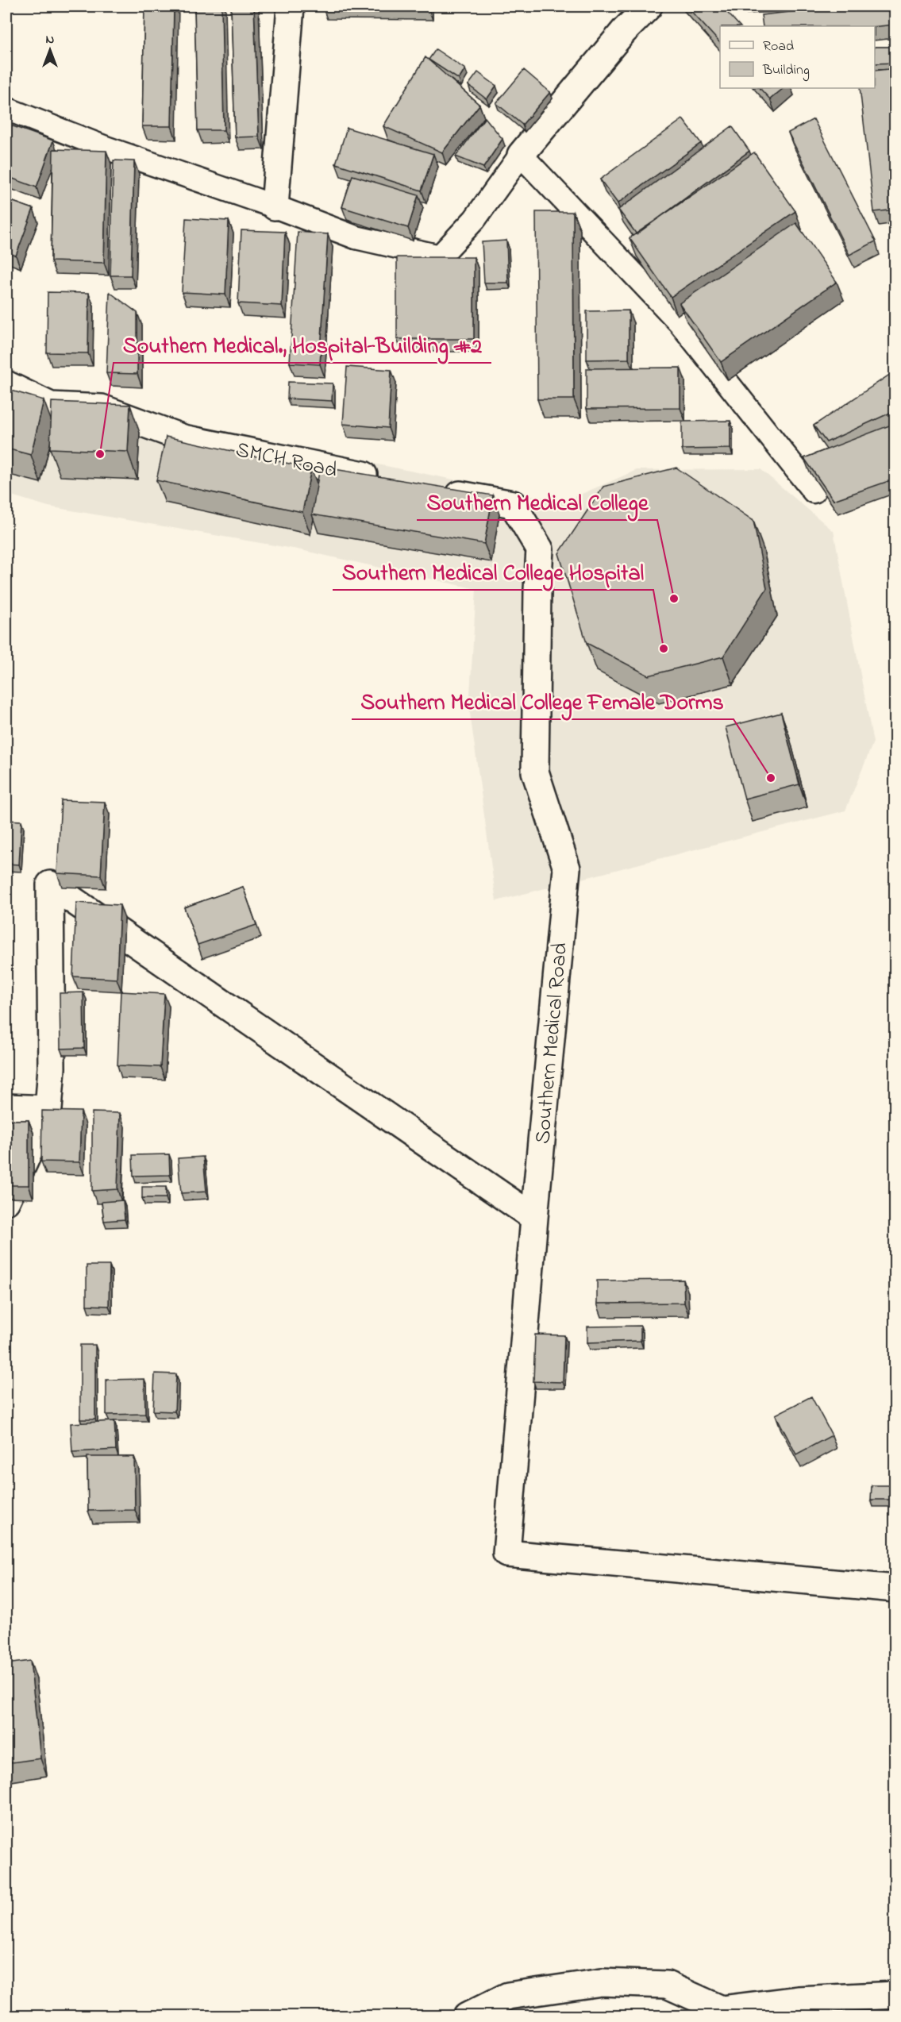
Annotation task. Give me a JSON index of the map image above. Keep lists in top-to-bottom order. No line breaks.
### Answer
{"streets":{"street":["SMCH Road","Southern Medical Road"]},"places":["Southern Medical., Hospital-Building #2","Southern Medical College","Southern Medical College Hospital","Southern Medical College Female Dorms"],"legend":["Road","Building"],"north":"top"}
